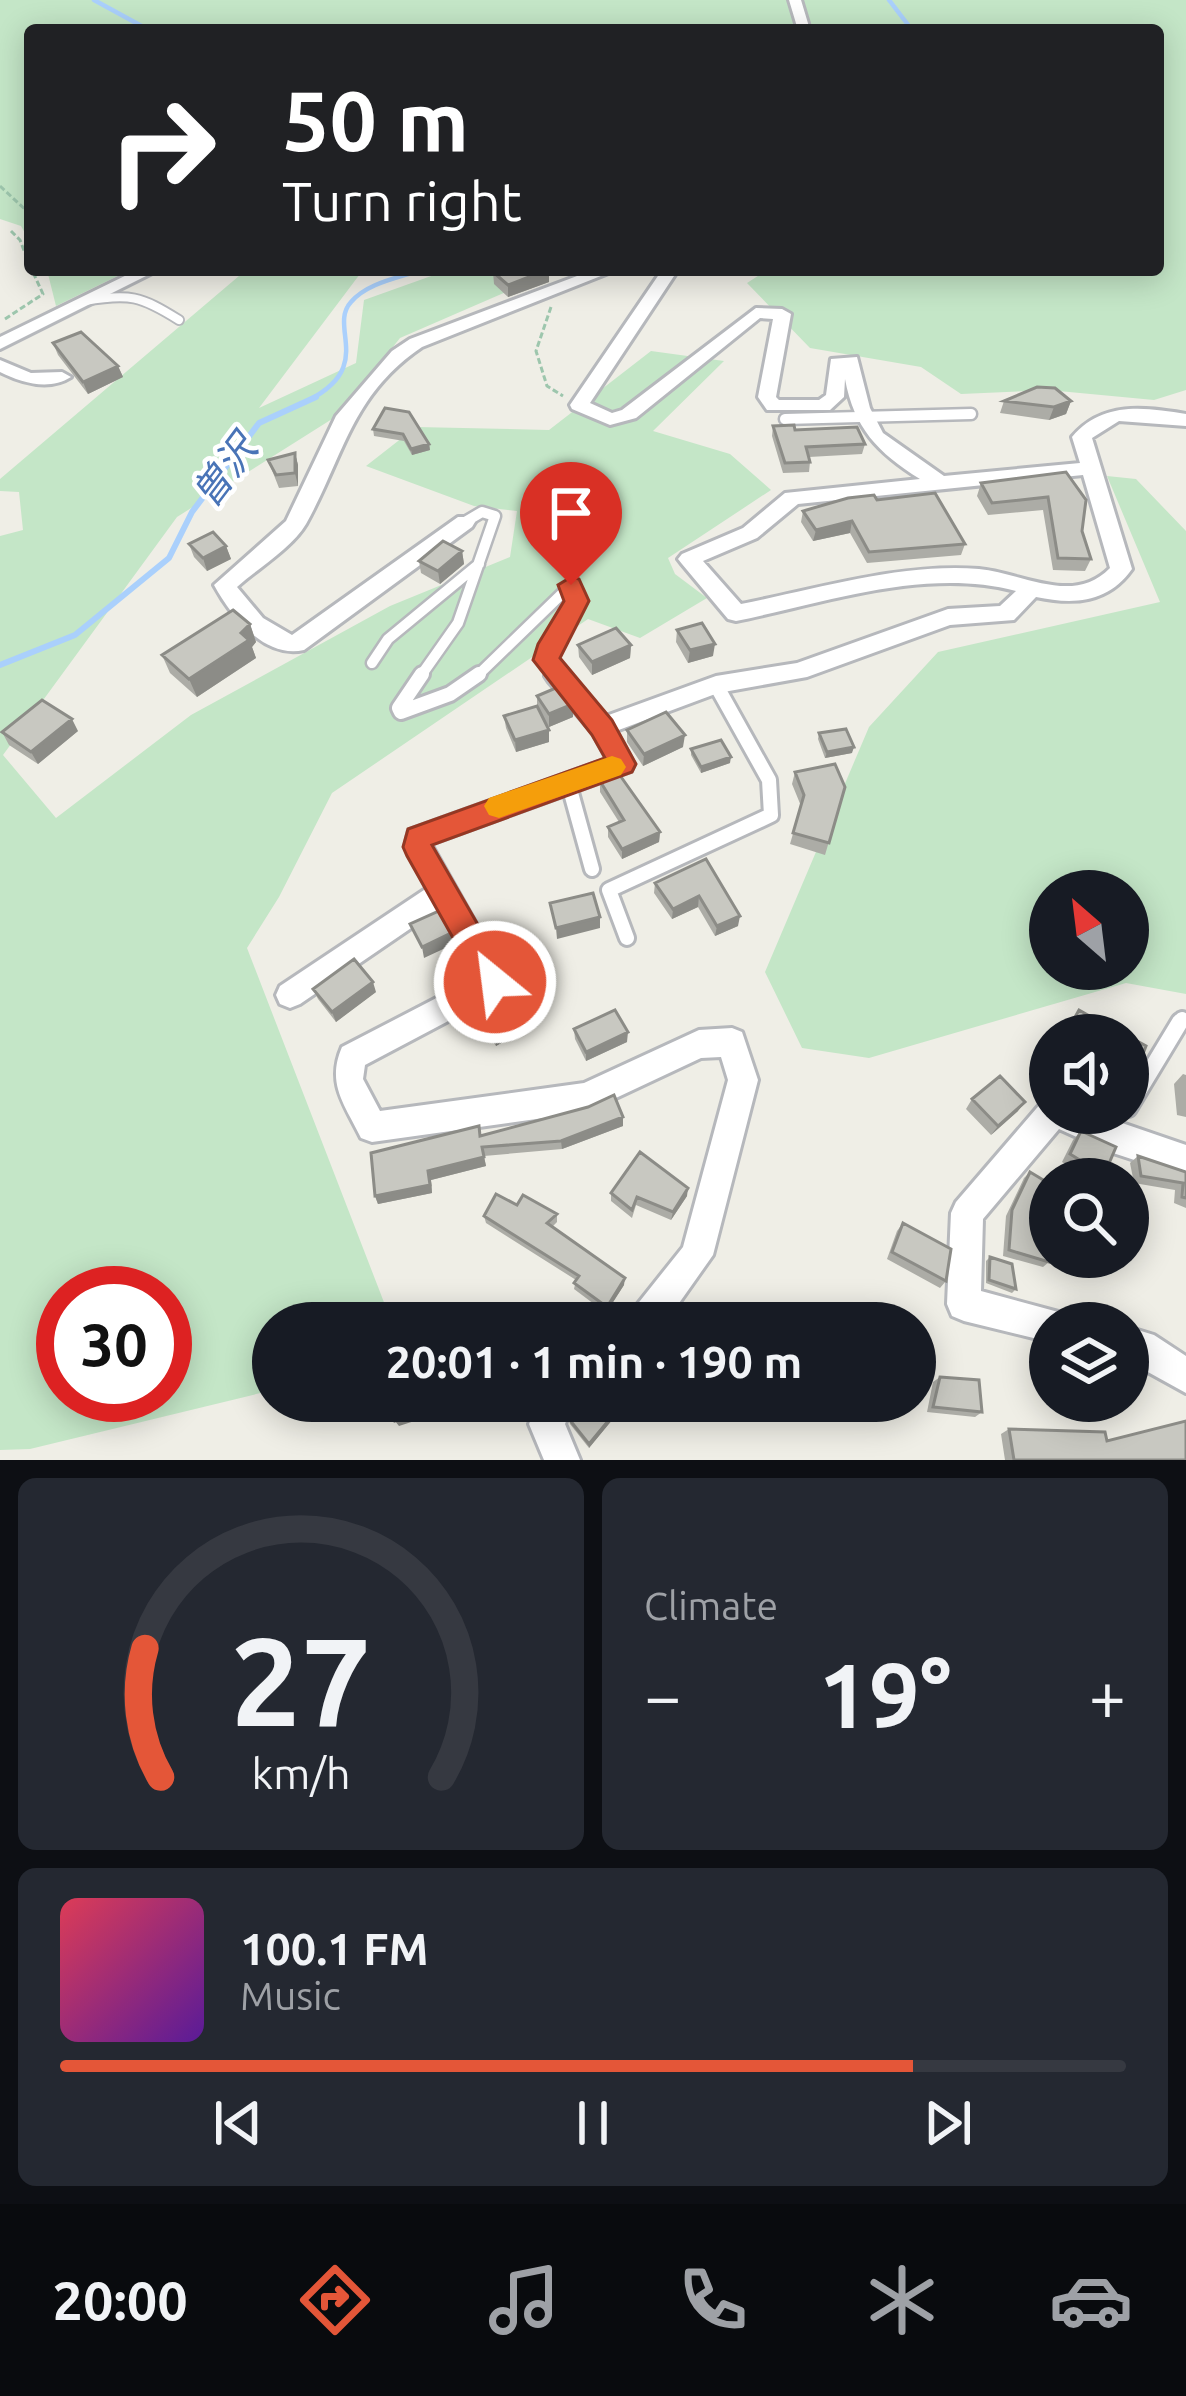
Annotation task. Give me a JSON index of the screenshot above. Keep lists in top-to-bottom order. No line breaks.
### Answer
{"water":["曽沢"],"north":"top left","page":{"turn":["50 m","Turn right"],"limit":"30","trip":"20:01 · 1 min · 190 m","tile":"Climate","heat":["−","19°","+"],"song":["100.1 FM","Music"],"tabs":"20:00","gauge":["27","km/h"]}}
